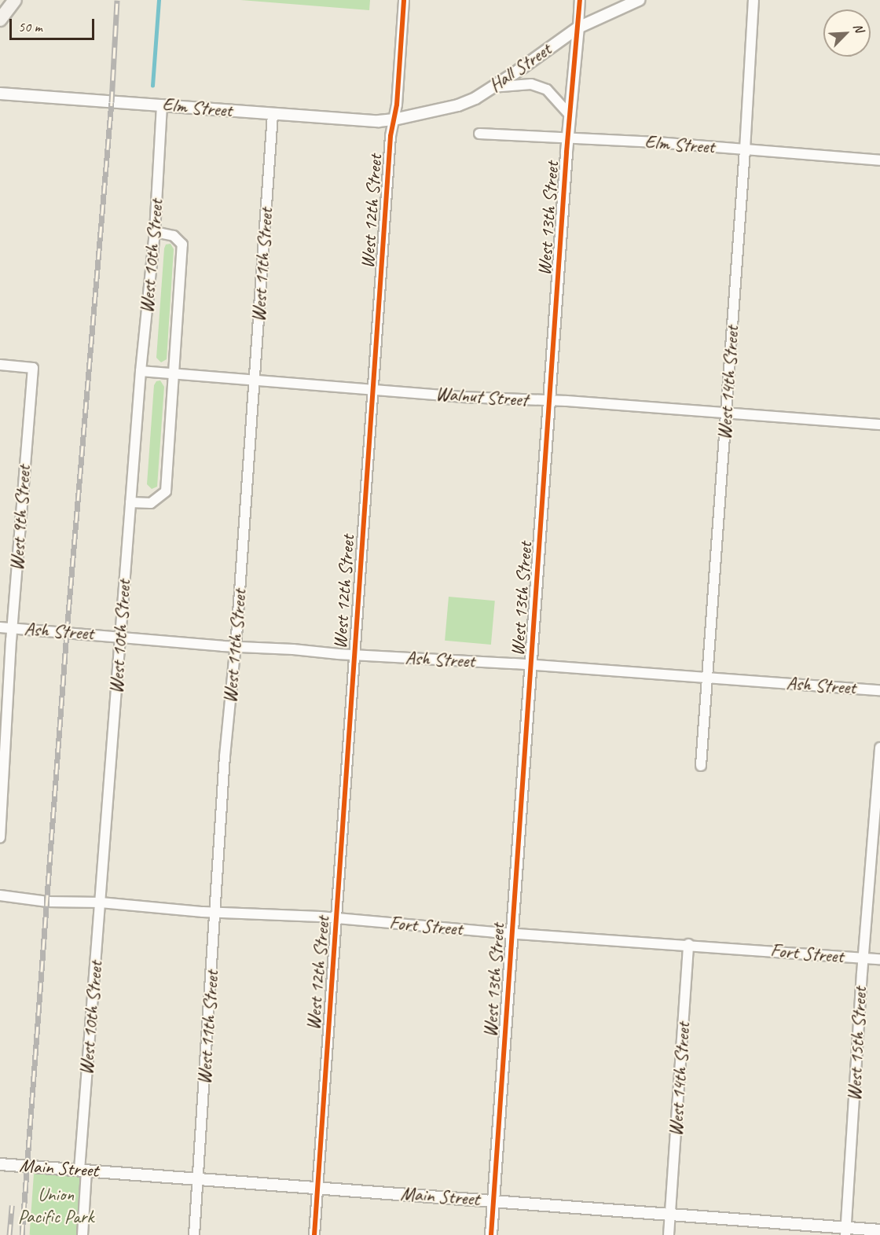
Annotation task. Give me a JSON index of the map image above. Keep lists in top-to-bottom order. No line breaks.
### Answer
{"streets":{"street":["Hall Street","Elm Street","West 12th Street","West 13th Street","West 10th Street","West 11th Street","West 14th Street","Walnut Street","West 9th Street","Ash Street","Fort Street","West 15th Street","Main Street"]},"crossings":[["Hall Street","Elm Street"],["Hall Street","West 12th Street"],["Hall Street","West 13th Street"],["Elm Street","West 12th Street"],["Elm Street","West 13th Street"],["Elm Street","West 10th Street"],["Elm Street","West 11th Street"],["Elm Street","West 14th Street"],["West 12th Street","Walnut Street"],["West 12th Street","Ash Street"],["West 12th Street","Fort Street"],["West 12th Street","Main Street"],["West 13th Street","Walnut Street"],["West 13th Street","Ash Street"],["West 13th Street","Fort Street"],["West 13th Street","Main Street"],["West 10th Street","Walnut Street"],["West 10th Street","Ash Street"],["West 10th Street","Fort Street"],["West 10th Street","Main Street"],["West 11th Street","Walnut Street"],["West 11th Street","Ash Street"],["West 11th Street","Fort Street"],["West 11th Street","Main Street"],["West 14th Street","Walnut Street"],["West 14th Street","Ash Street"],["West 14th Street","Fort Street"],["West 14th Street","Main Street"],["West 9th Street","Ash Street"],["Fort Street","West 15th Street"],["West 15th Street","Main Street"]],"parks":["Union Pacific Park"],"scale_bar":"50 m","north":"top right"}
